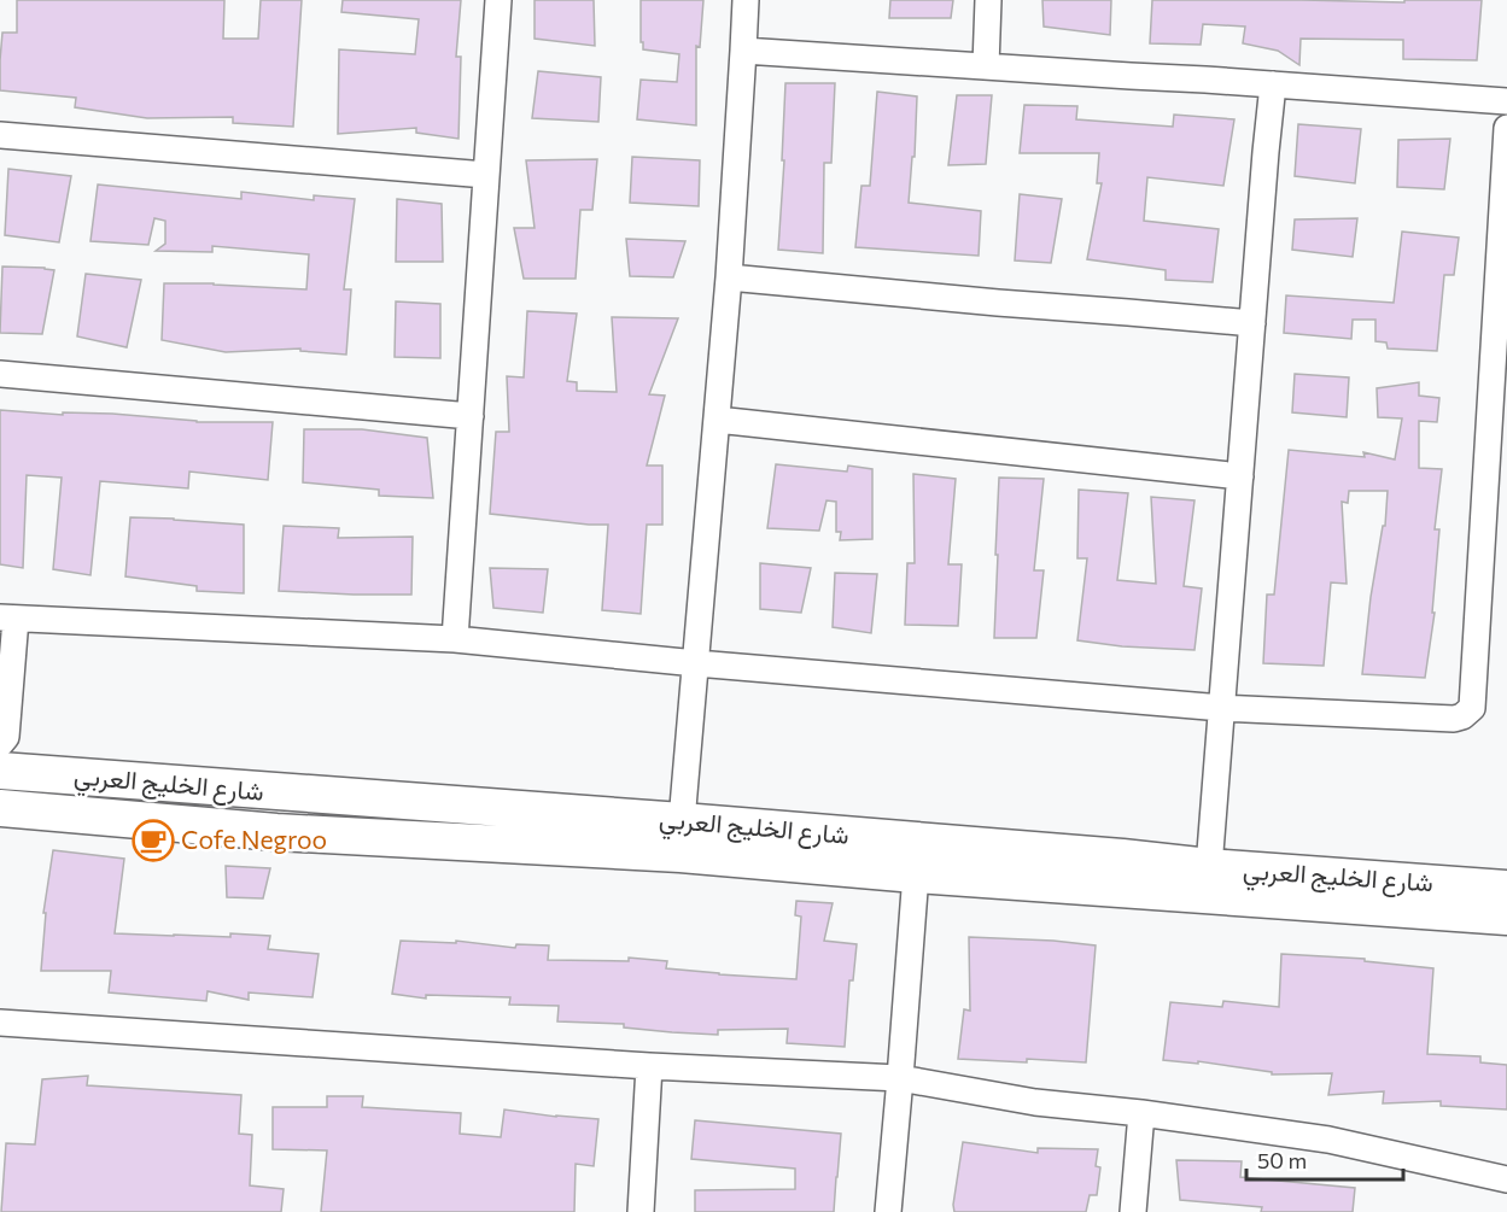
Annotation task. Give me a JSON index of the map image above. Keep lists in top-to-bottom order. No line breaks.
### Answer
{"streets":{"main road":["شارع الخليج العربي"]},"places":{"cafe":["Cofe Negroo"]},"scale_bar":"50 m"}
